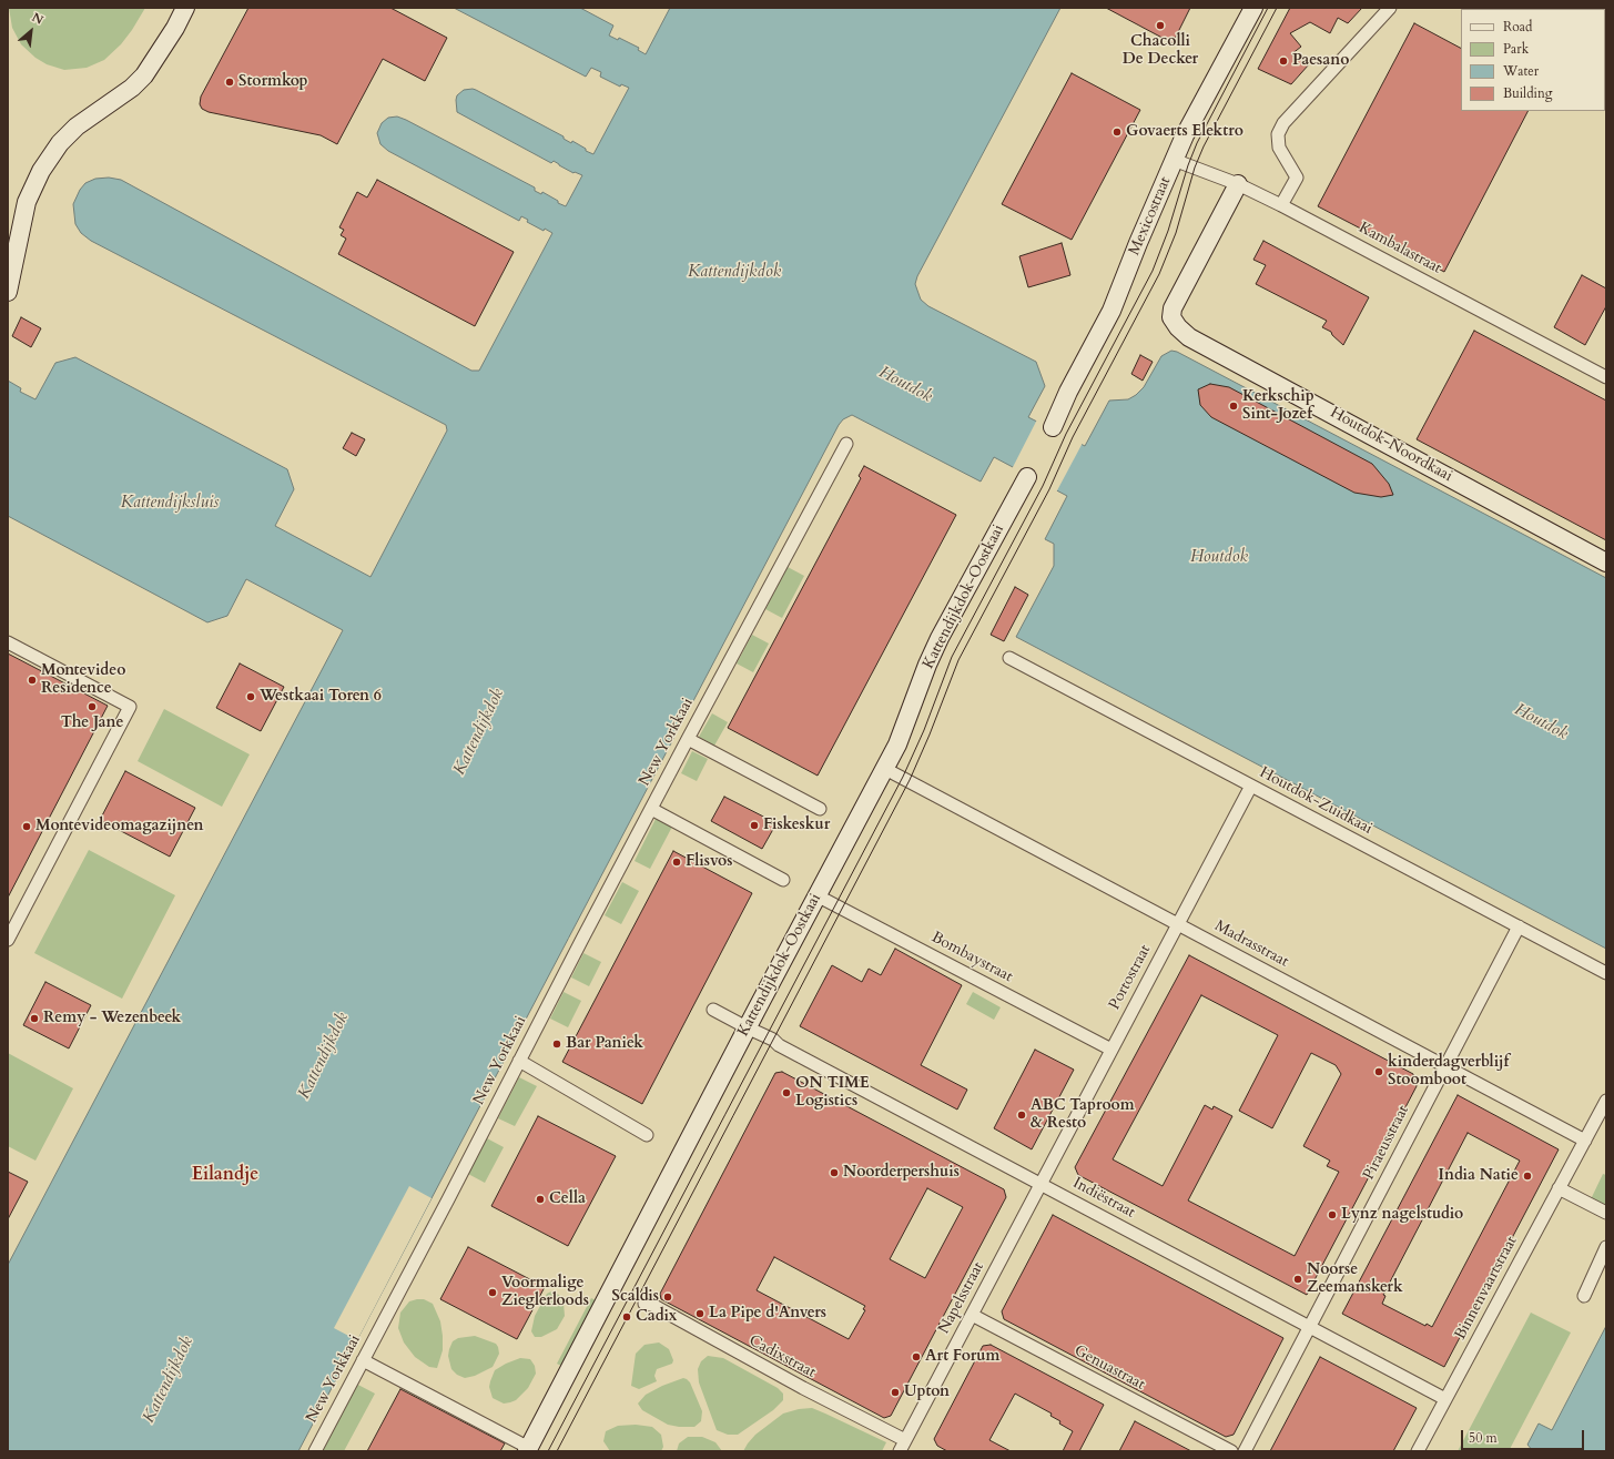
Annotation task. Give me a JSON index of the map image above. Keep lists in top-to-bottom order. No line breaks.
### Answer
{"streets":{"street":["Mexicostraat","Kambalastraat","Houtdok-Noordkaai","Kattendijkdok-Oostkaai","New Yorkkaai","Houtdok-Zuidkaai","Madrasstraat","Bombaystraat","Portostraat","Piraeusstraat","Indiëstraat","Binnenvaartstraat","Napelsstraat","Cadixstraat","Genuastraat"]},"crossings":[["Mexicostraat","Kambalastraat"],["Kambalastraat","Houtdok-Noordkaai"],["Kattendijkdok-Oostkaai","Madrasstraat"],["Kattendijkdok-Oostkaai","Bombaystraat"],["Kattendijkdok-Oostkaai","Indiëstraat"],["Houtdok-Zuidkaai","Portostraat"],["Houtdok-Zuidkaai","Piraeusstraat"],["Madrasstraat","Portostraat"],["Madrasstraat","Piraeusstraat"],["Madrasstraat","Binnenvaartstraat"],["Bombaystraat","Portostraat"],["Portostraat","Indiëstraat"],["Portostraat","Napelsstraat"],["Piraeusstraat","Indiëstraat"],["Indiëstraat","Binnenvaartstraat"],["Indiëstraat","Napelsstraat"],["Napelsstraat","Cadixstraat"],["Napelsstraat","Genuastraat"]],"districts":["Eilandje"],"water":["Kattendijkdok","Houtdok","Kattendijksluis"],"places":["Chacolli De Decker","Paesano","Stormkop","Govaerts Elektro","Kerkschip Sint-Jozef","Montevideo Residence","Westkaai Toren 6","The Jane","Fiskeskur","Montevideomagazijnen","Flisvos","Remy - Wezenbeek","Bar Paniek","kinderdagverblijf Stoomboot","ON TIME Logistics","ABC Taproom & Resto","Noorderpershuis","India Natie","Cella","Lynz nagelstudio","Noorse Zeemanskerk","Voormalige Zieglerloods","Scaldis","La Pipe d'Anvers","Cadix","Art Forum","Upton"],"legend":["Road","Park","Water","Building"],"scale_bar":"50 m","north":"top right"}
